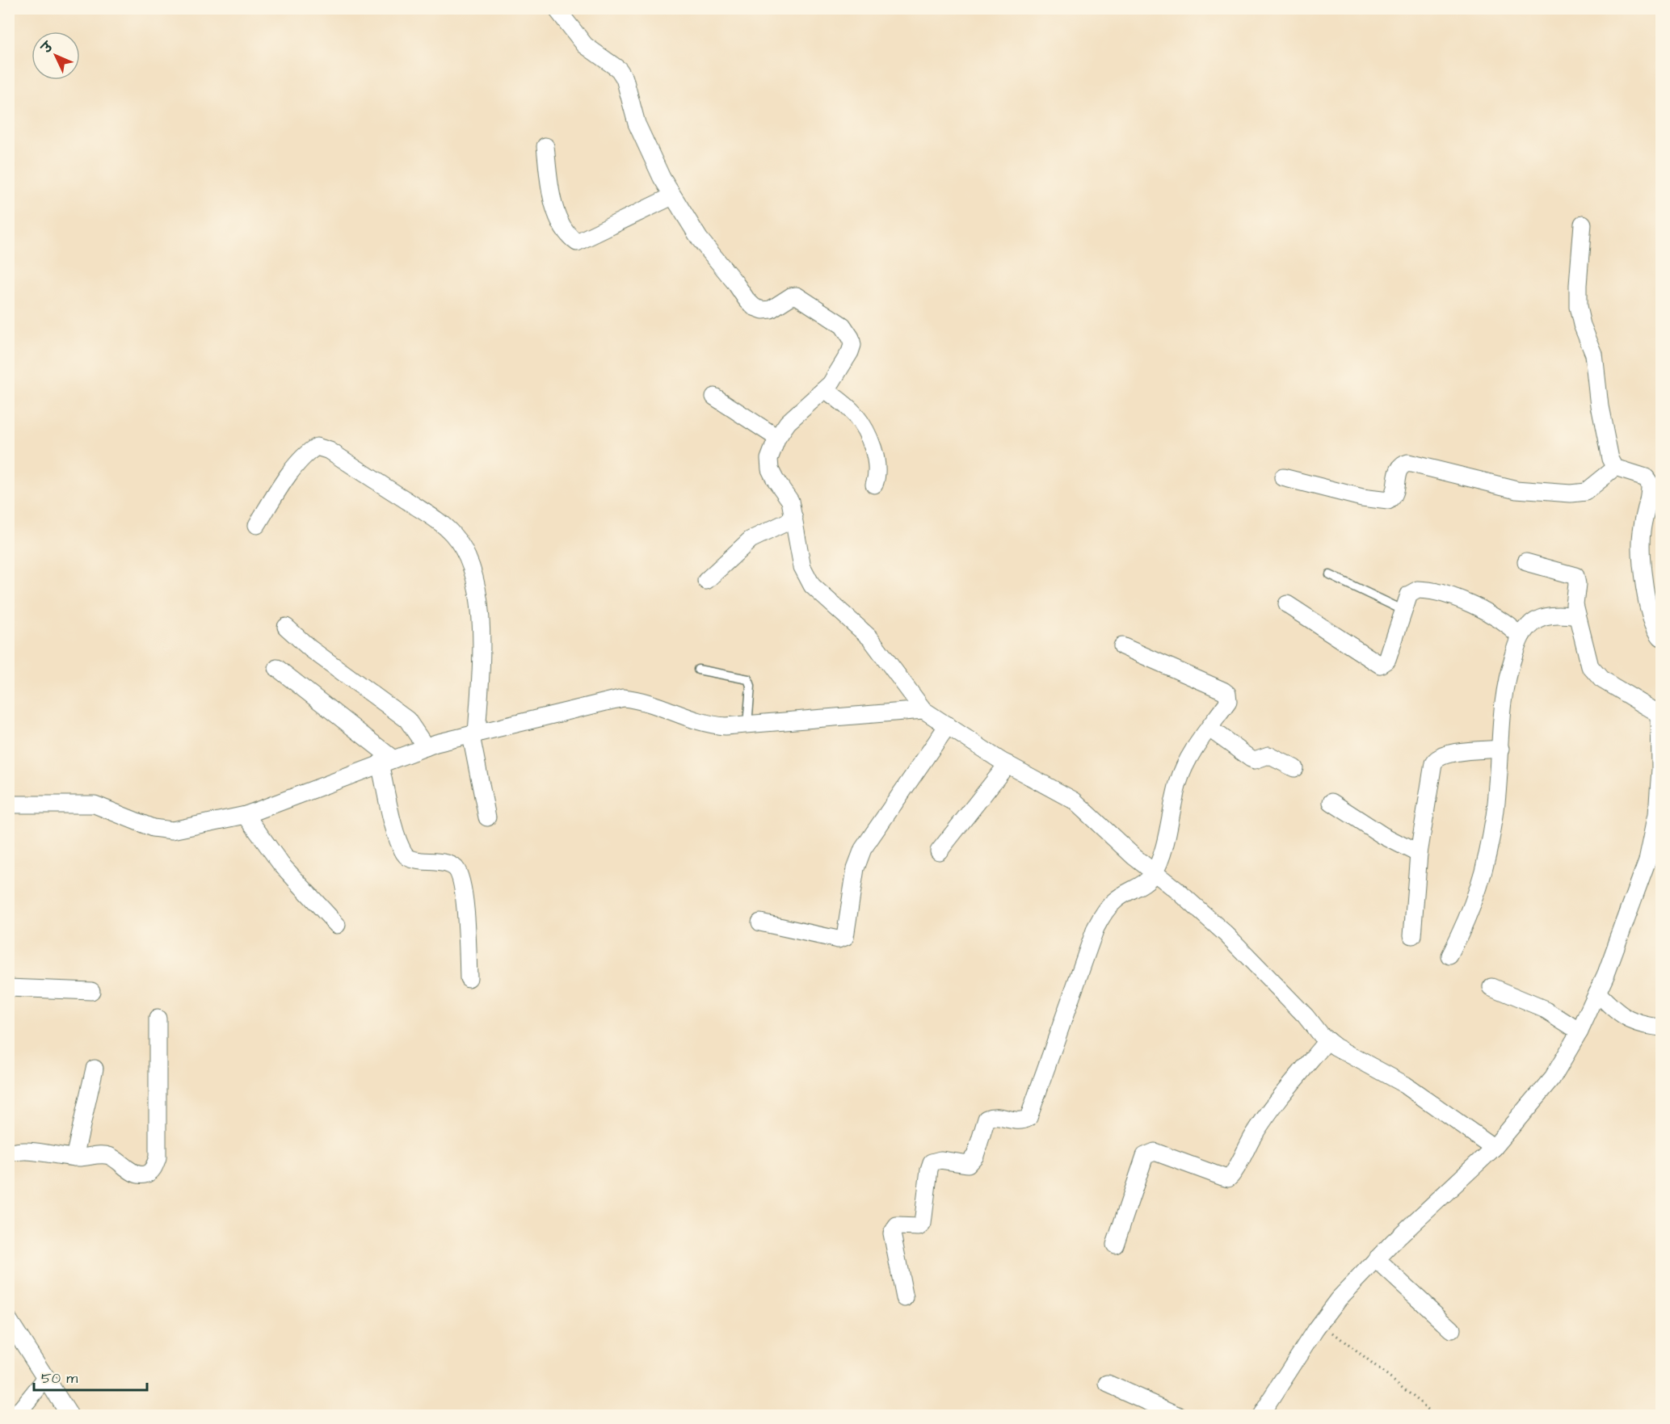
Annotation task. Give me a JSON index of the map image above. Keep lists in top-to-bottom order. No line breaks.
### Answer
{"scale_bar":"50 m","north":"top left"}
